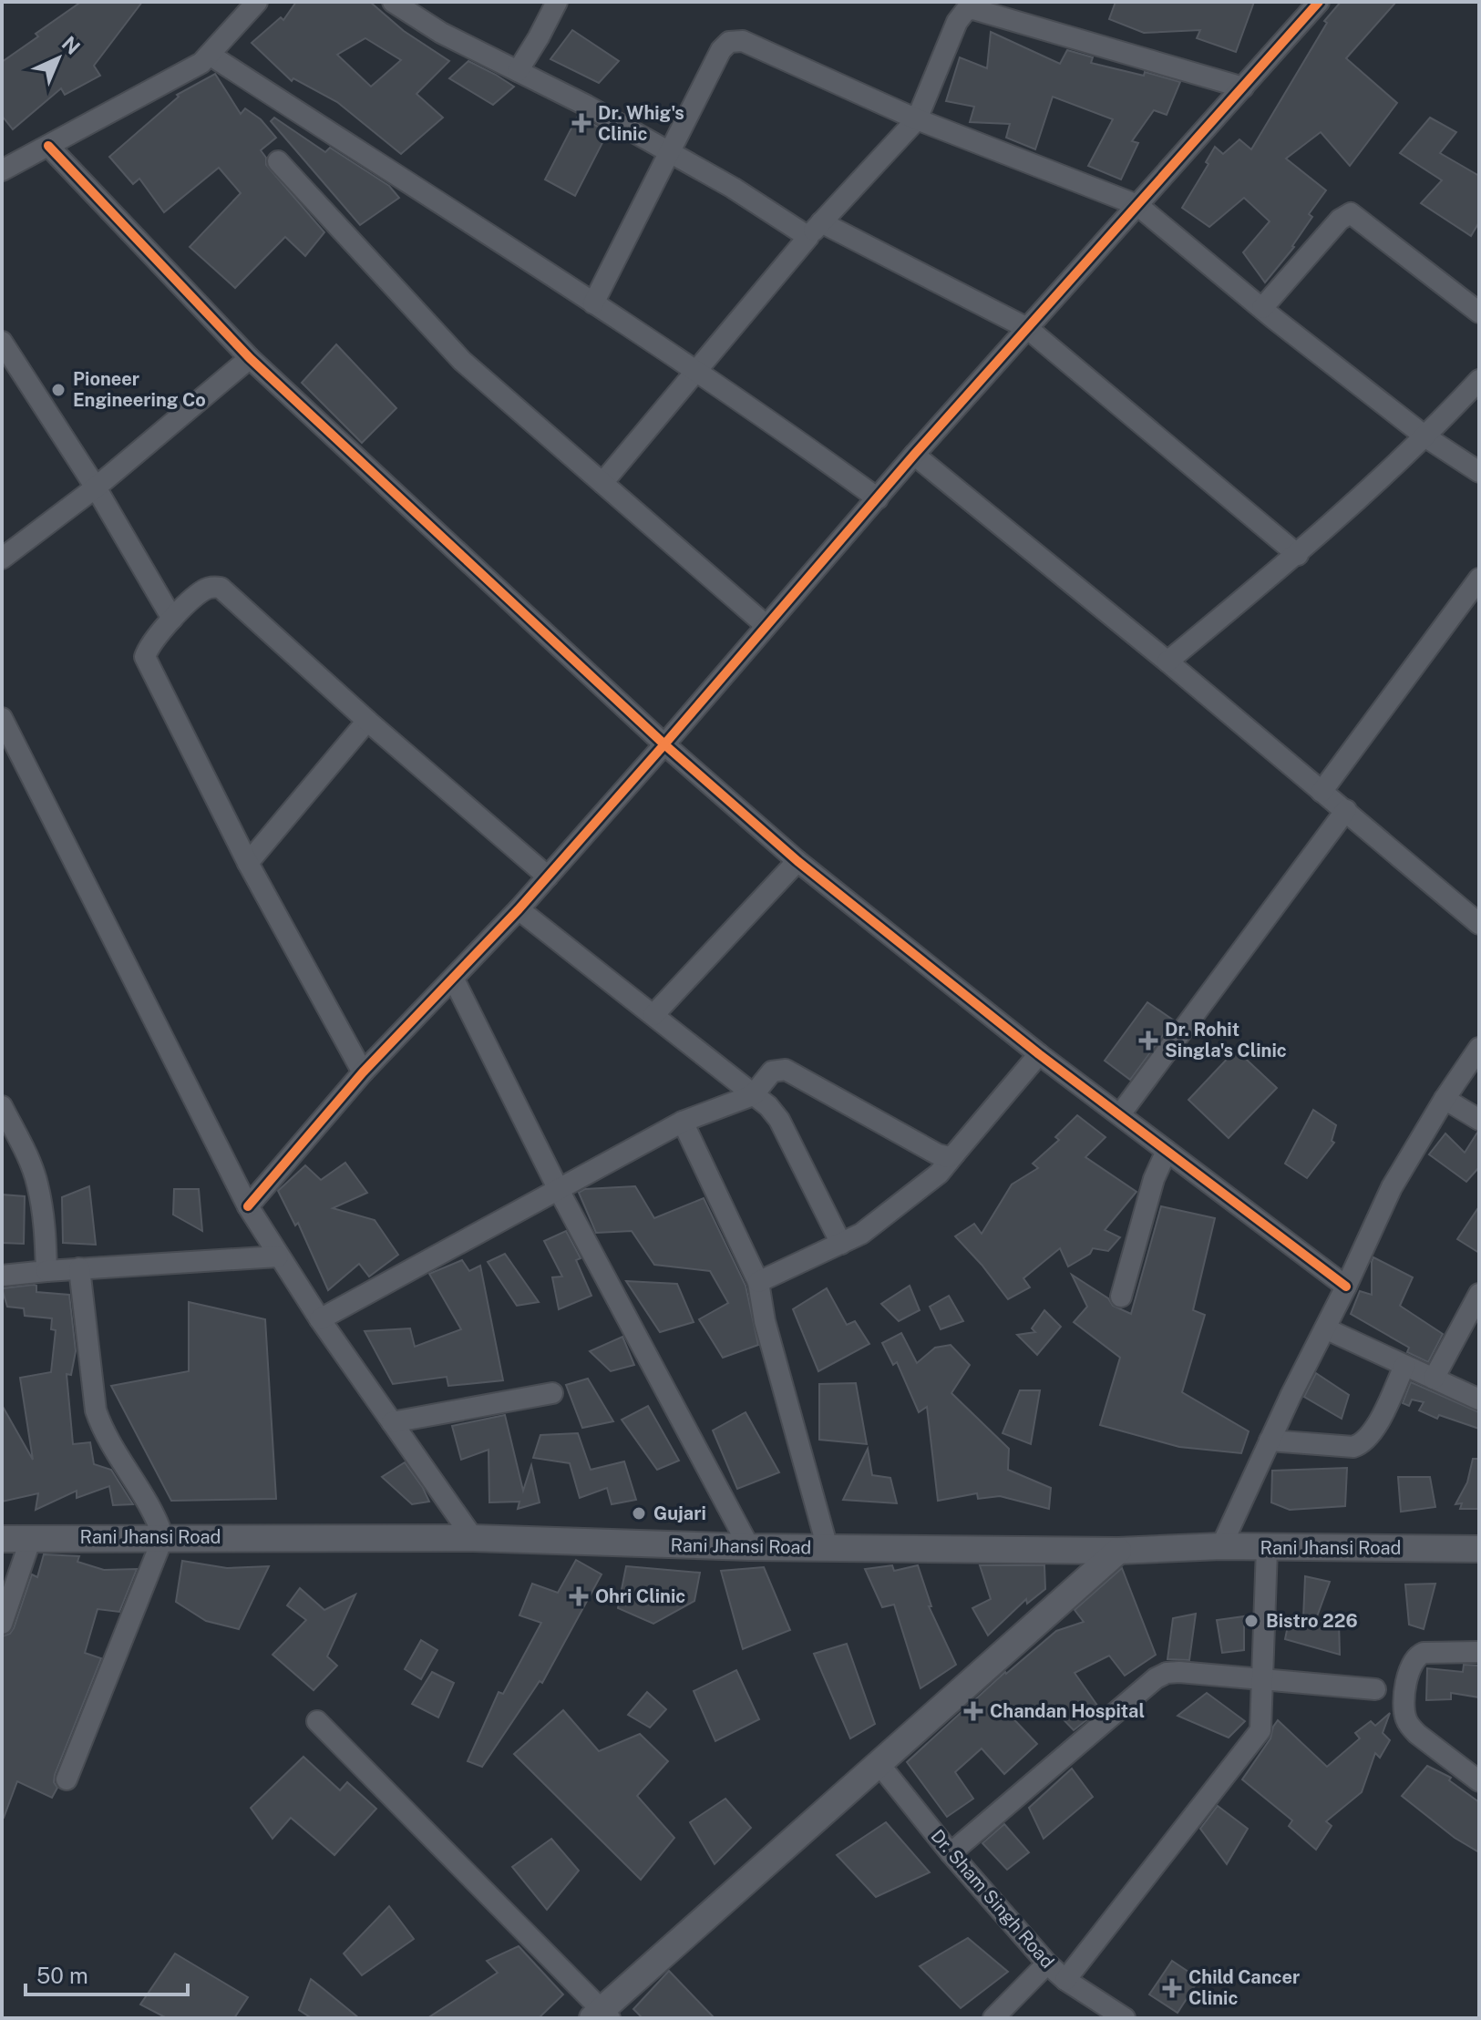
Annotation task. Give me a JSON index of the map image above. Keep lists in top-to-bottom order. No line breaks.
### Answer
{"streets":{"street":["Rani Jhansi Road","Dr. Sham Singh Road"]},"places":{"health":["Dr. Whig's Clinic","Dr. Rohit Singla's Clinic","Ohri Clinic","Chandan Hospital","Child Cancer Clinic"],"other":["Pioneer Engineering Co","Gujari","Bistro 226"]},"scale_bar":"50 m","north":"top right"}
